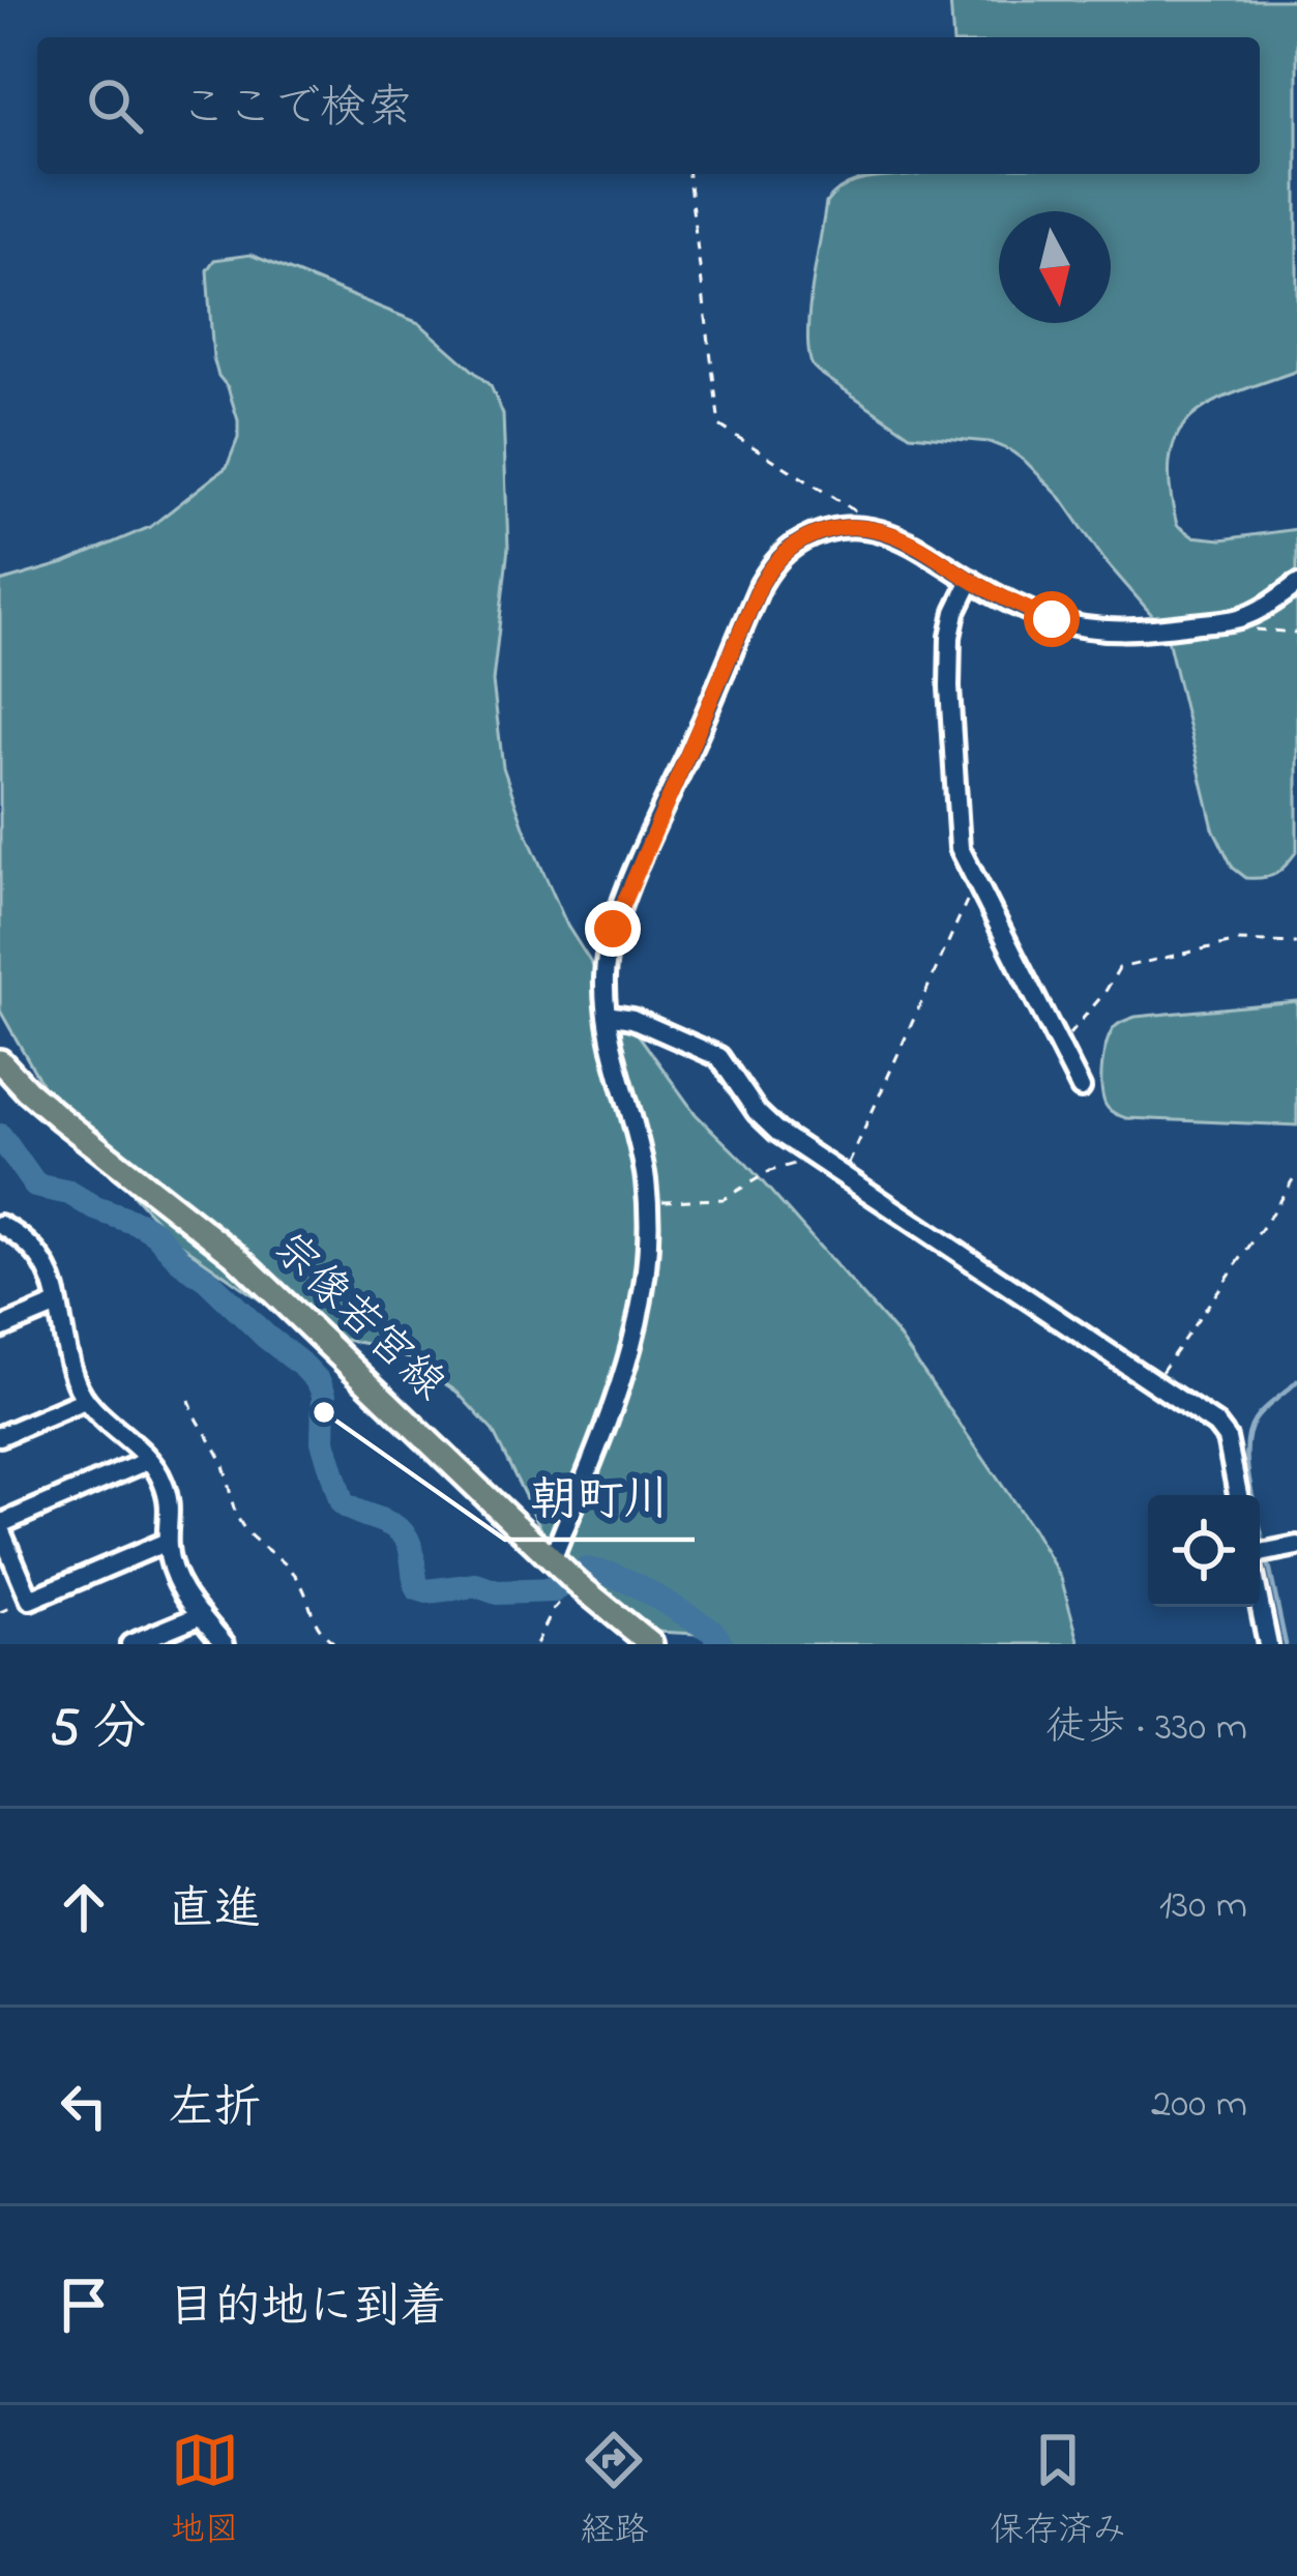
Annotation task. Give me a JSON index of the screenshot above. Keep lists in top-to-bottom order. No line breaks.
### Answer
{"streets":{"main road":["宗像若宮線"]},"places":["朝町川"],"north":"bottom","page":{"search":"ここで検索","heading":["5 分","徒歩 · 330 m"],"list":[["直進","130 m"],["左折","200 m"],"目的地に到着"],"nav":["地図","経路","保存済み"]}}
